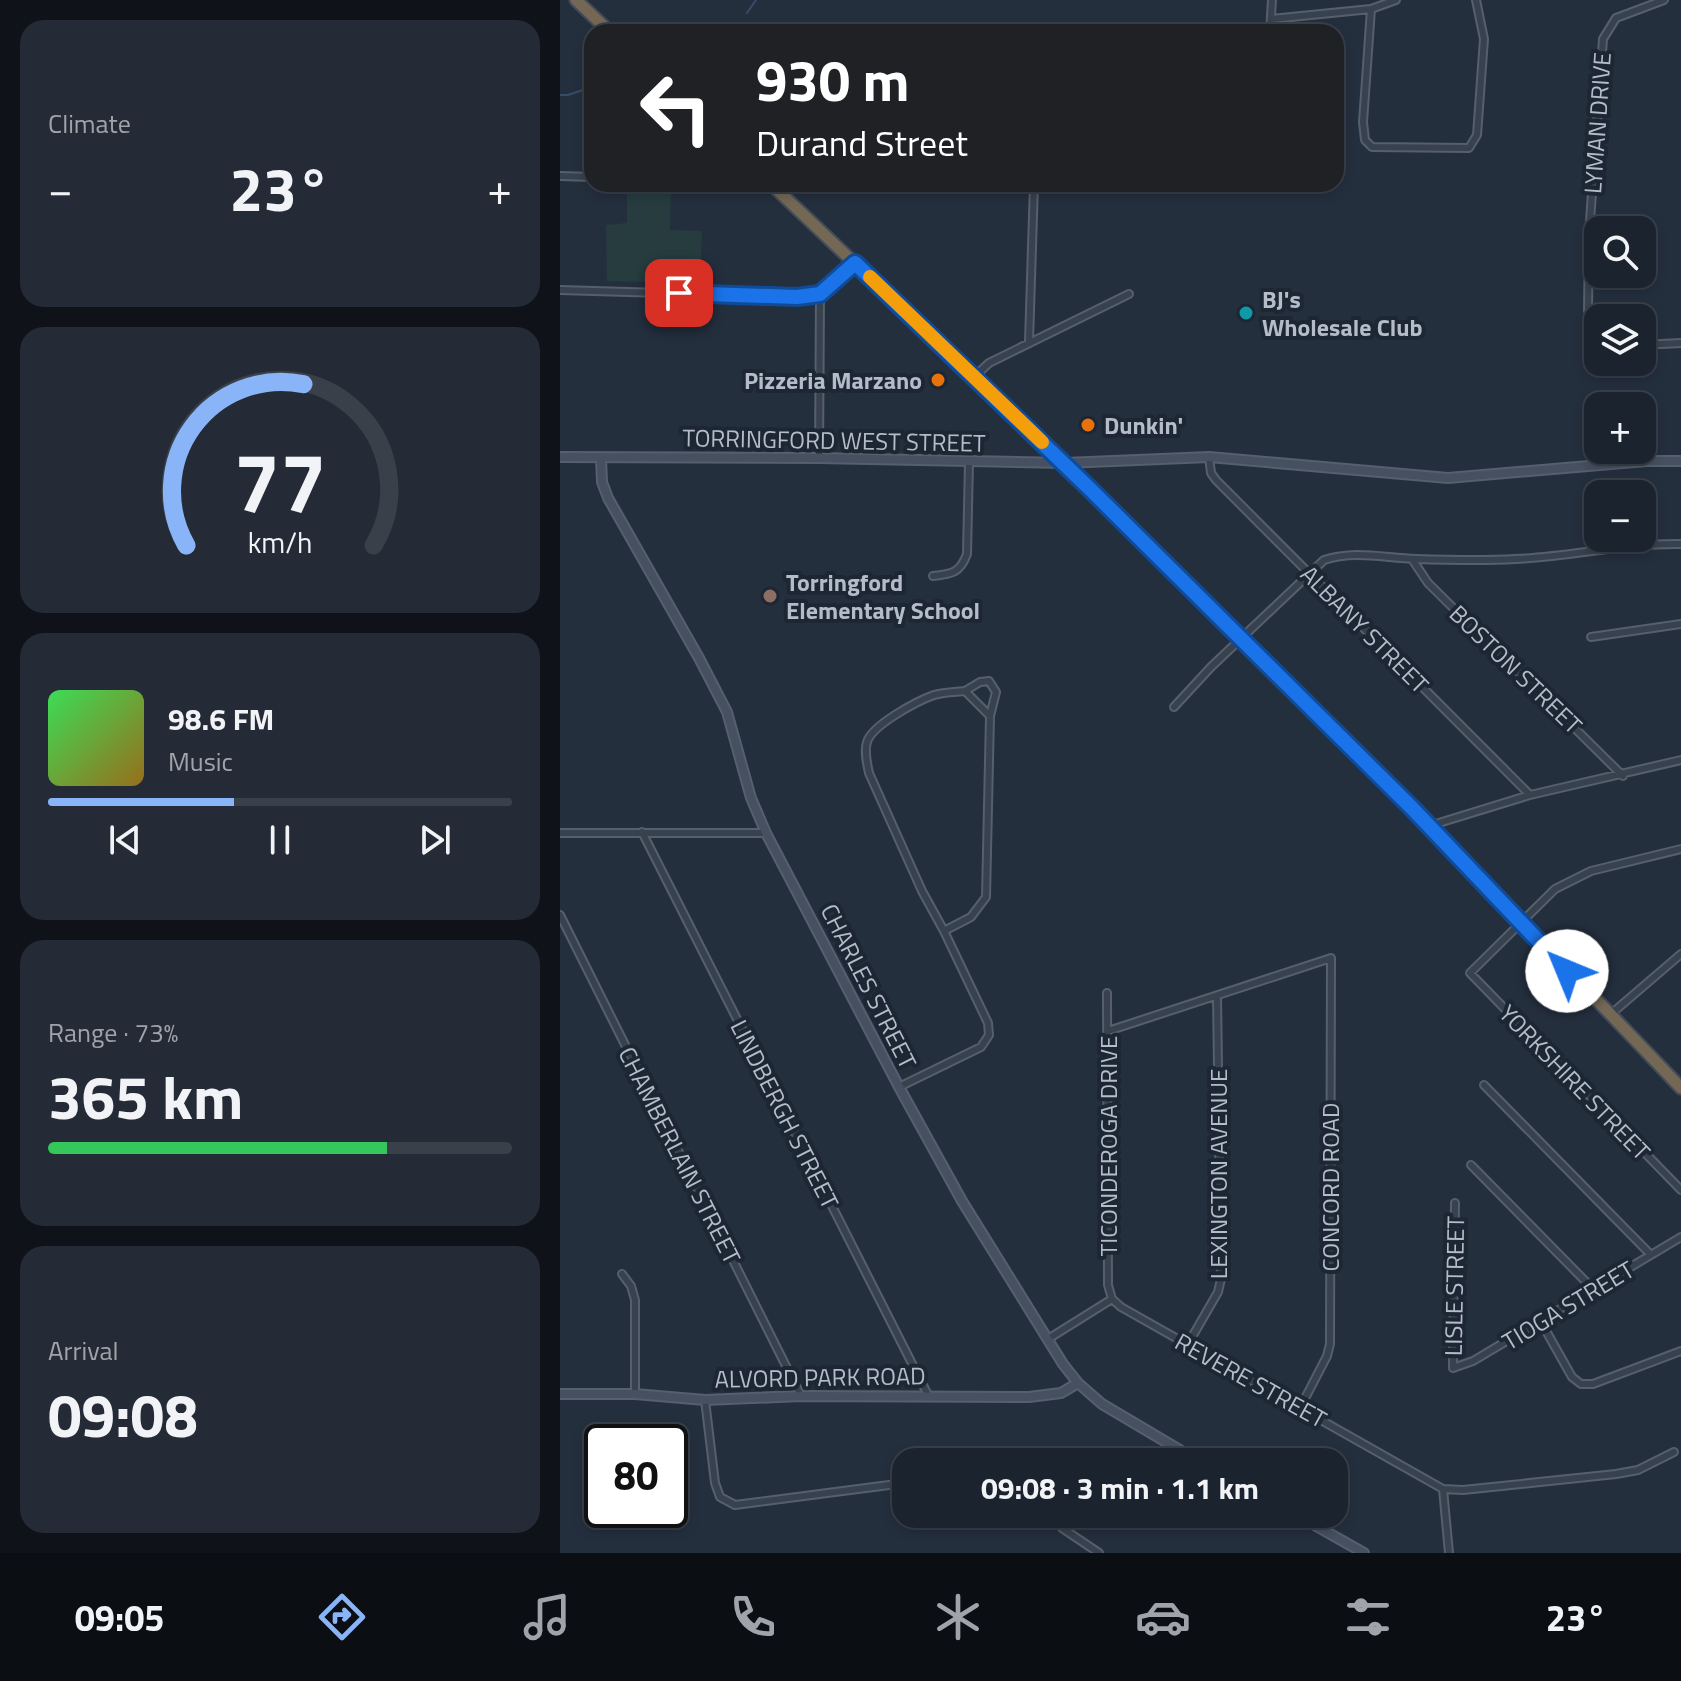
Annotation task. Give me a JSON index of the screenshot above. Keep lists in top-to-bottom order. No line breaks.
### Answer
{"streets":{"street":["LYMAN DRIVE","TORRINGFORD WEST STREET","ALBANY STREET","BOSTON STREET","CHARLES STREET","YORKSHIRE STREET","LINDBERGH STREET","TICONDEROGA DRIVE","CHAMBERLAIN STREET","LEXINGTON AVENUE","CONCORD ROAD","LISLE STREET","TIOGA STREET","ALVORD PARK ROAD","REVERE STREET"]},"crossings":[["TORRINGFORD WEST STREET","ALBANY STREET"],["TORRINGFORD WEST STREET","CHARLES STREET"],["CHARLES STREET","ALVORD PARK ROAD"],["LINDBERGH STREET","ALVORD PARK ROAD"],["TICONDEROGA DRIVE","REVERE STREET"],["CHAMBERLAIN STREET","ALVORD PARK ROAD"],["LEXINGTON AVENUE","CONCORD ROAD"],["LEXINGTON AVENUE","REVERE STREET"],["CONCORD ROAD","REVERE STREET"],["LISLE STREET","TIOGA STREET"]],"places":["BJ's Wholesale Club","Pizzeria Marzano","Dunkin'","Torringford Elementary School"],"page":{"tile":["Climate",["Range · 73%","365 km"],["Arrival","09:08"]],"turn":["930 m","Durand Street"],"heat":["−","23°","+"],"map_buttons":["+","−"],"song":["98.6 FM","Music"],"limit":"80","trip":"09:08 · 3 min · 1.1 km","tabs":["09:05","23°"],"gauge":["77","km/h"]}}
